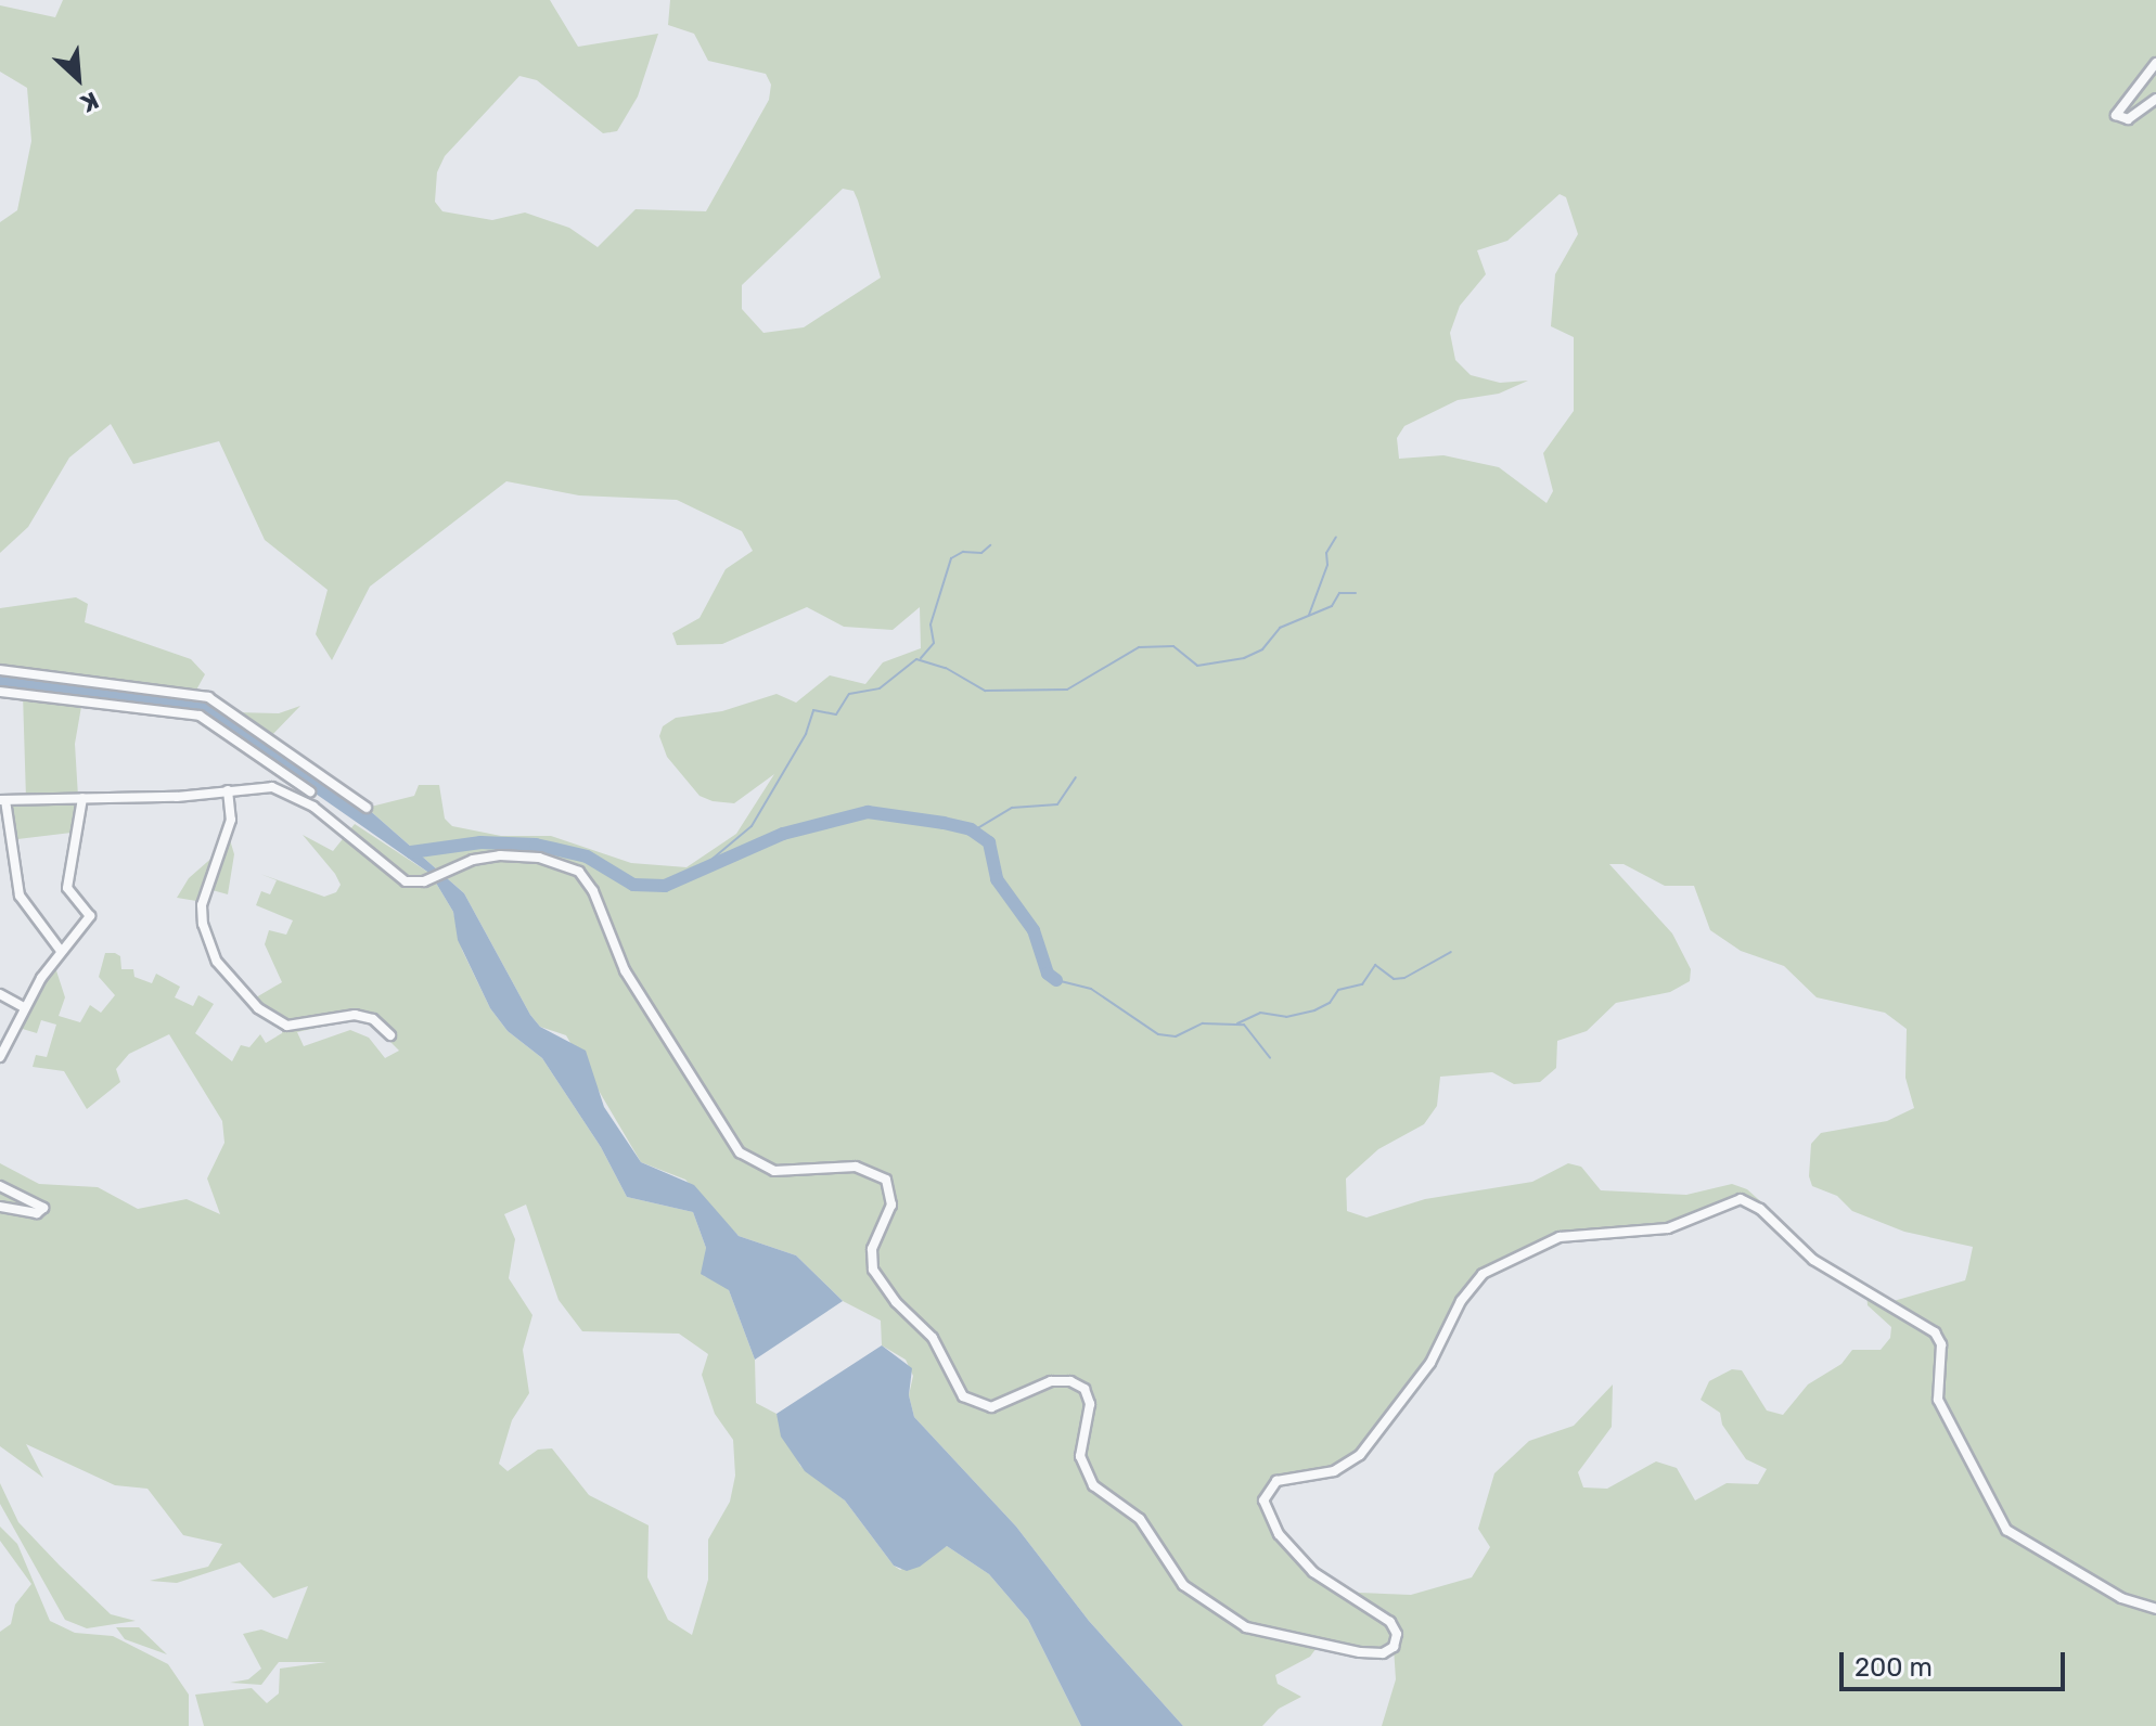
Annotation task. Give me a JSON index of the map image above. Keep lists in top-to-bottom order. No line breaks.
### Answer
{"scale_bar":"200 m","north":"bottom right"}
